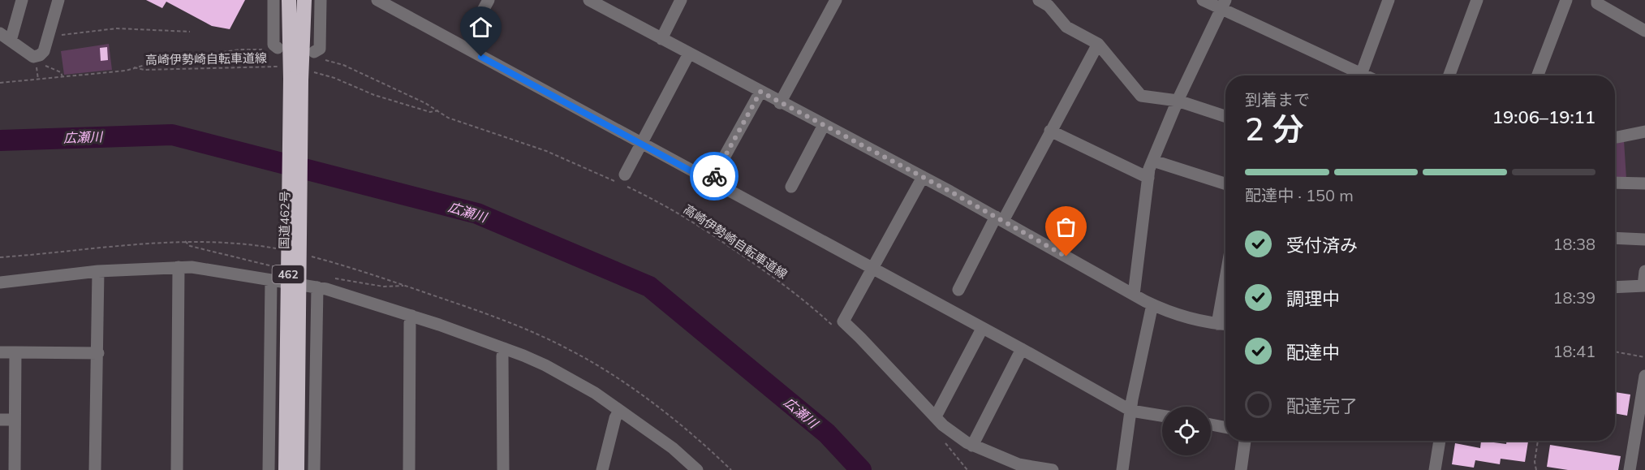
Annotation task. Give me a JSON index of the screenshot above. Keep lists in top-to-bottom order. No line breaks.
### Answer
{"streets":{"highway":["国道462号","462"],"path":["高崎伊勢崎自転車道線"]},"crossings":[["高崎伊勢崎自転車道線","国道462号"]],"water":["広瀬川"],"page":{"heading":["2 分","到着まで","19:06–19:11"],"bar":"配達中 · 150 m","list":[["受付済み","18:38"],["調理中","18:39"],["配達中","18:41"],"配達完了"]}}
